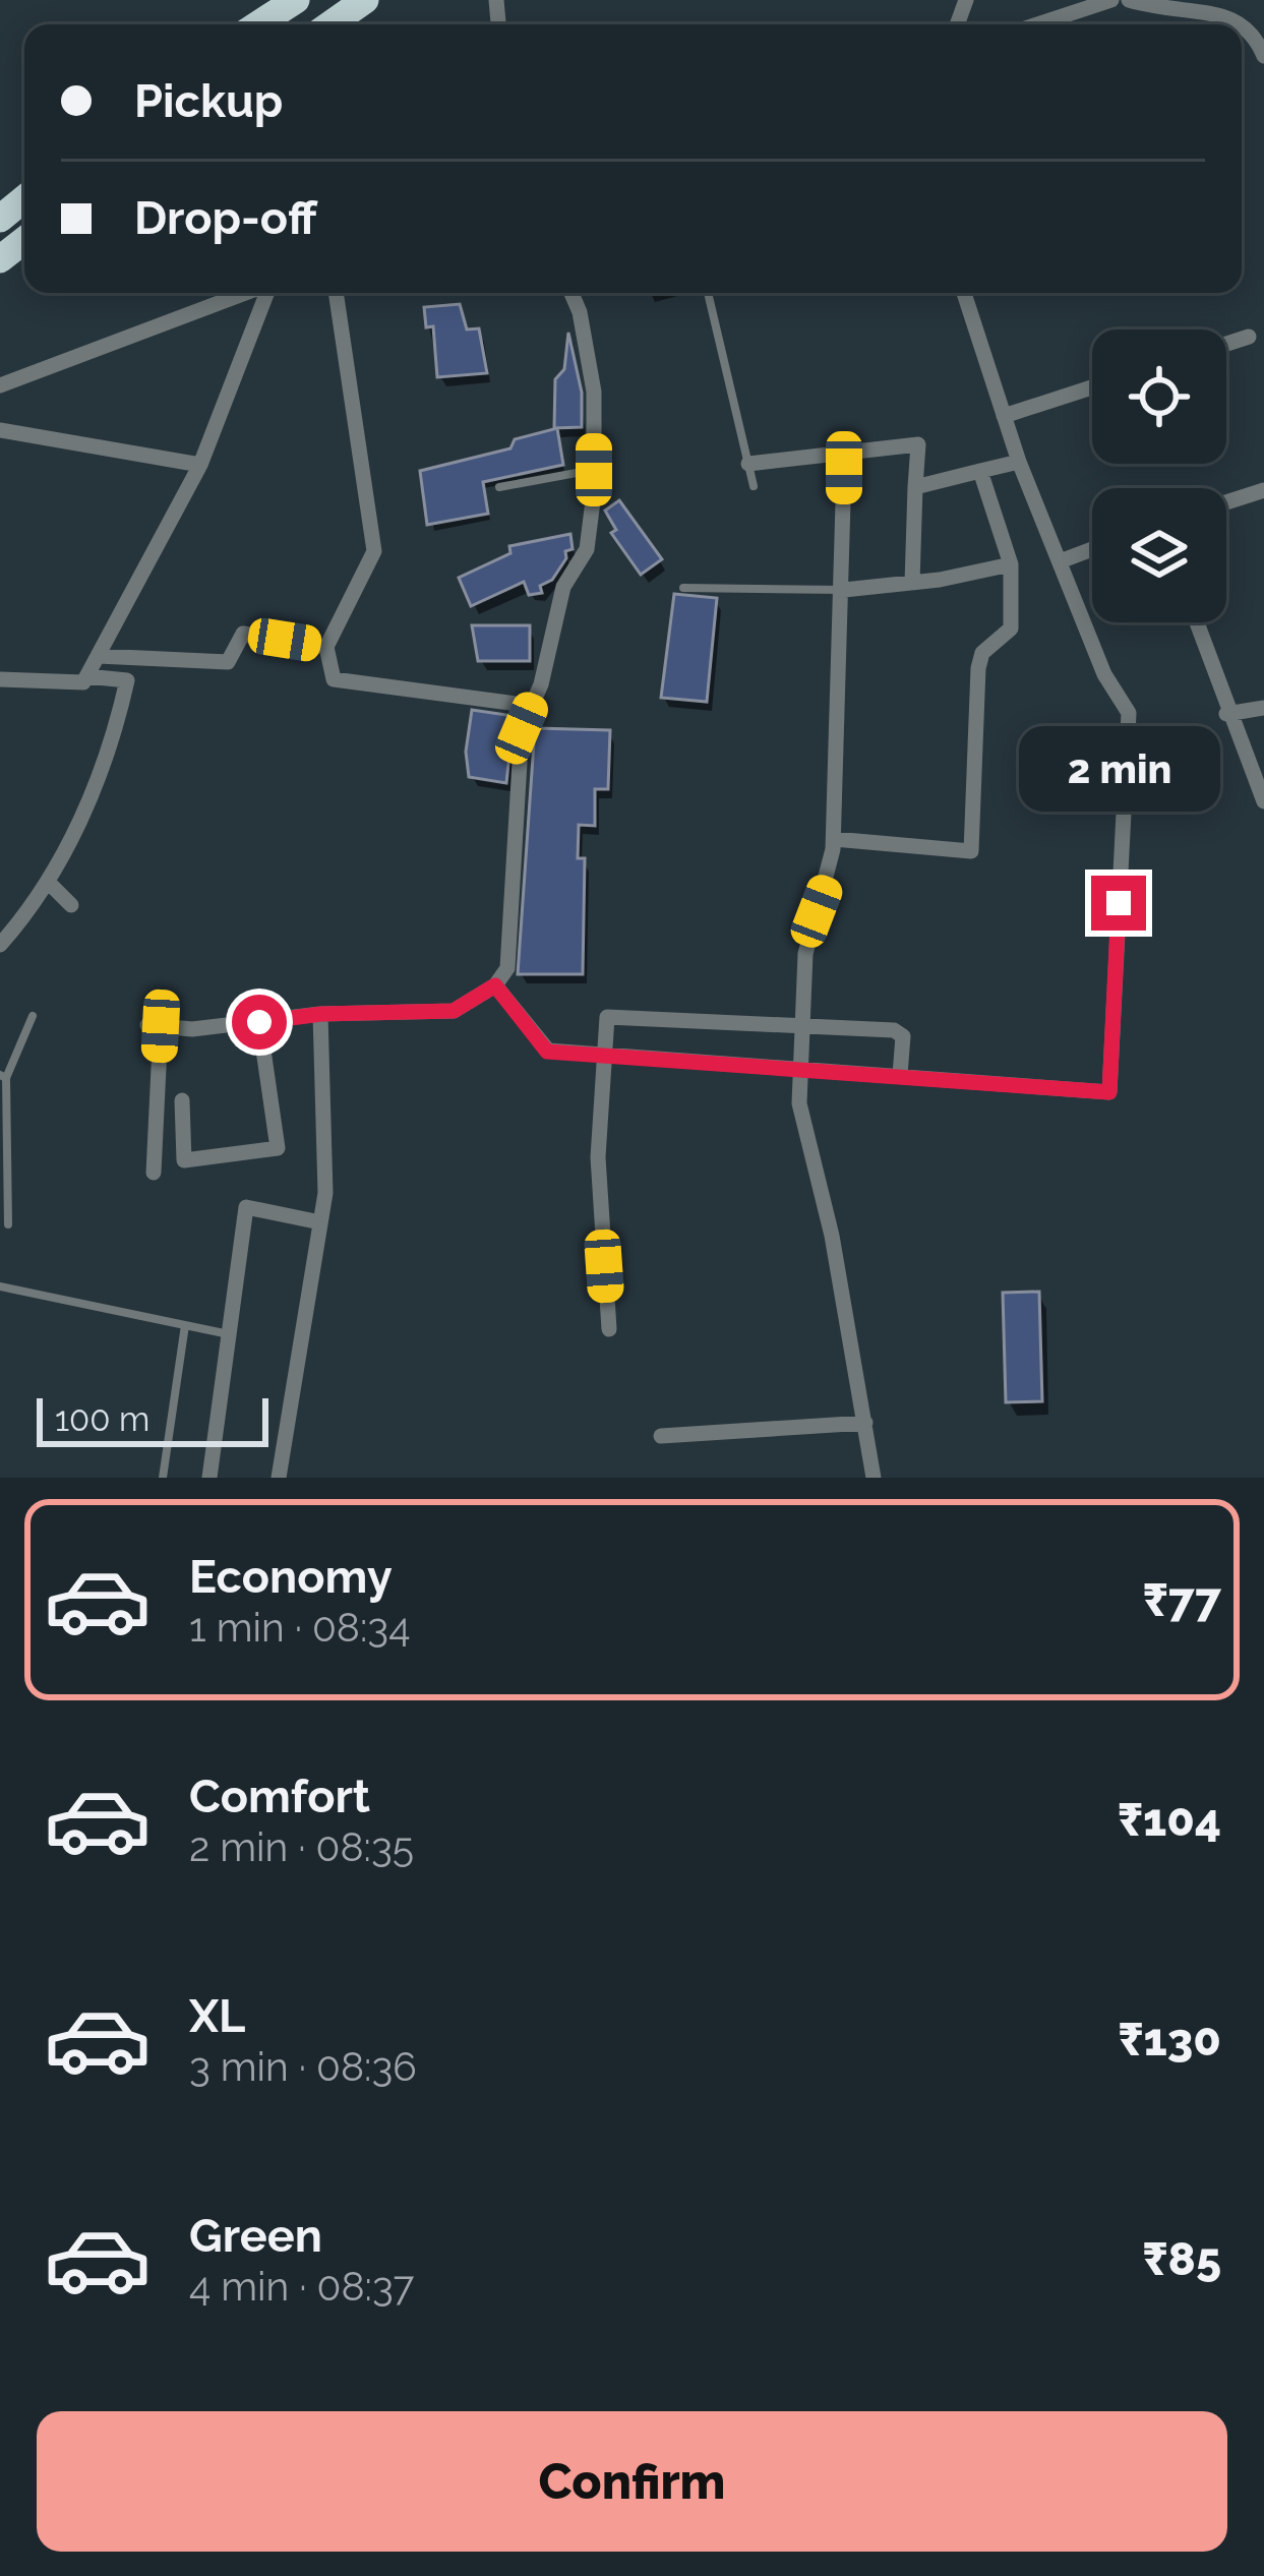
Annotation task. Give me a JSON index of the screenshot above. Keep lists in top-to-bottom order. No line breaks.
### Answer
{"scale_bar":"100 m","page":{"banner":["Pickup","Drop-off"],"bubble":"2 min","scale":"100 m","list":[{"name":"Economy","note":"1 min · 08:34","value":"₹77"},{"name":"Comfort","note":"2 min · 08:35","value":"₹104"},{"name":"XL","note":"3 min · 08:36","value":"₹130"},{"name":"Green","note":"4 min · 08:37","value":"₹85"}],"buttons":"Confirm"}}
